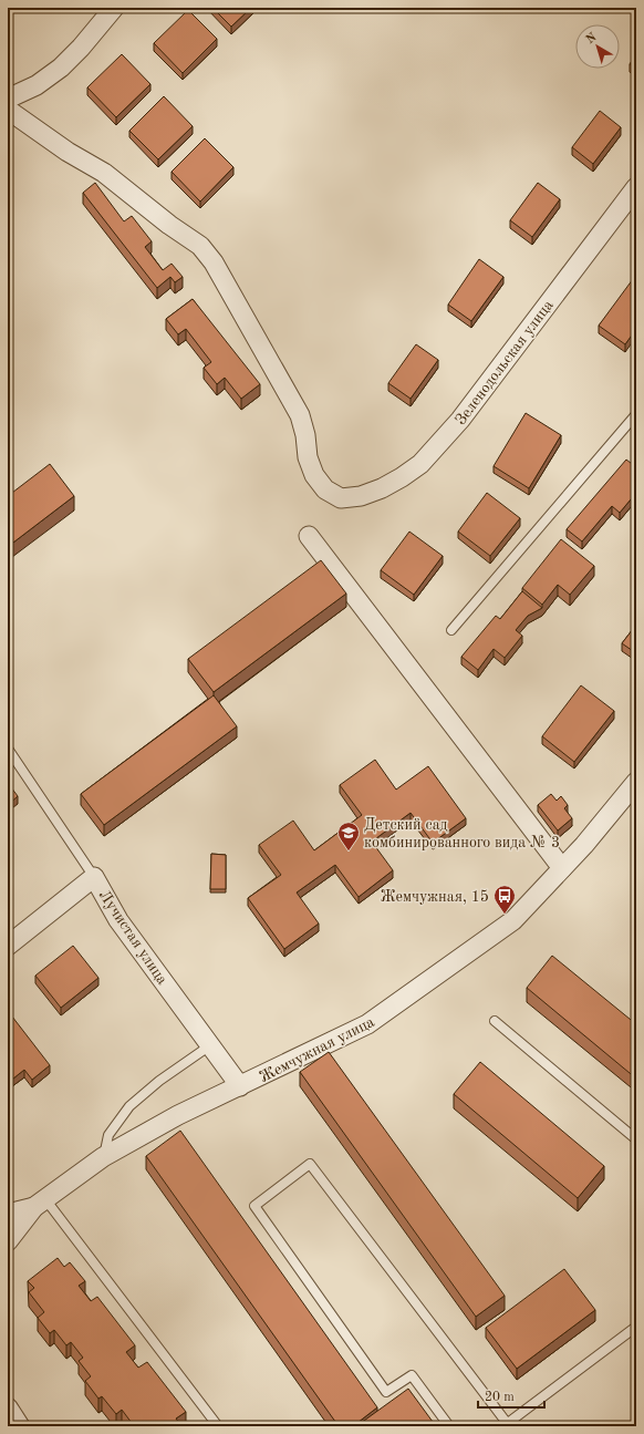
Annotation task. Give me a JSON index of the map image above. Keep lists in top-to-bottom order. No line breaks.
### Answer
{"streets":{"street":["Зеленодольская улица","Лучистая улица","Жемчужная улица"]},"crossings":[["Лучистая улица","Жемчужная улица"]],"places":{"school or university":["Детский сад комбинированного вида № 3"],"bus stop":["Жемчужная, 15"]},"scale_bar":"20 m","north":"top left"}
